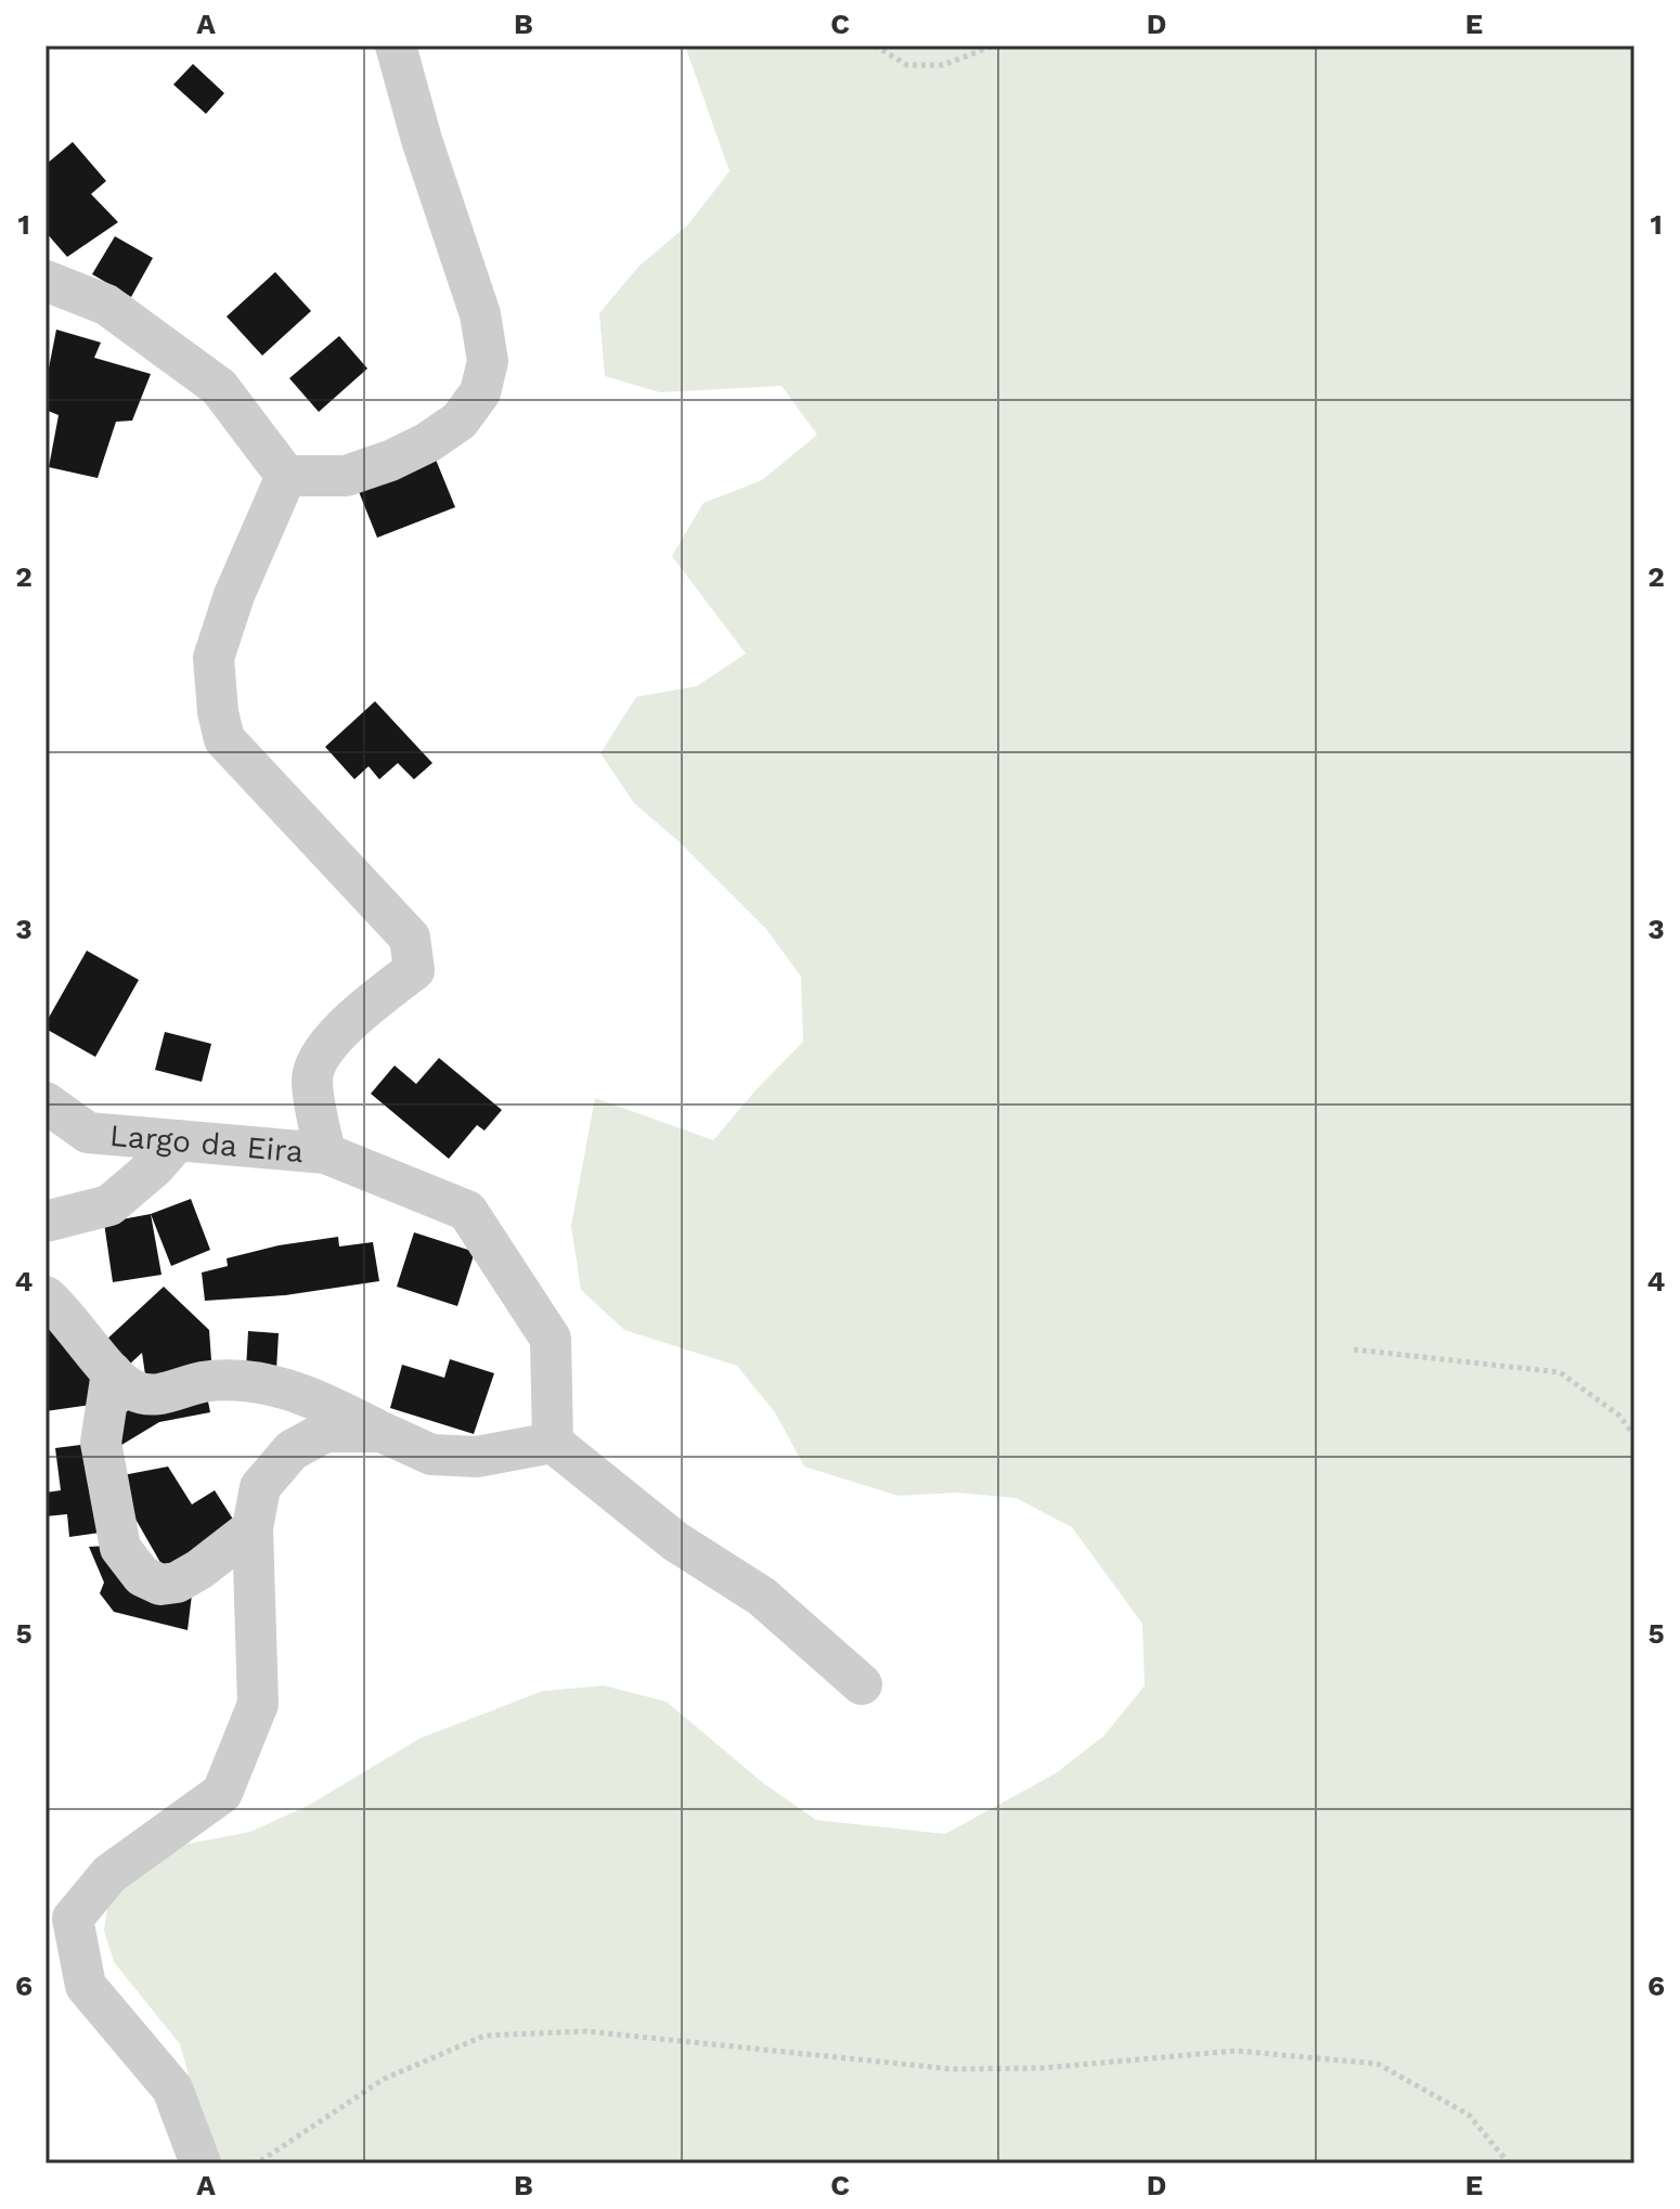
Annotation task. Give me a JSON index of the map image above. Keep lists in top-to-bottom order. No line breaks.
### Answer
{"streets":{"street":["Largo da Eira"]},"grid":{"columns":["A","B","C","D","E"],"rows":["1","2","3","4","5","6"]}}
